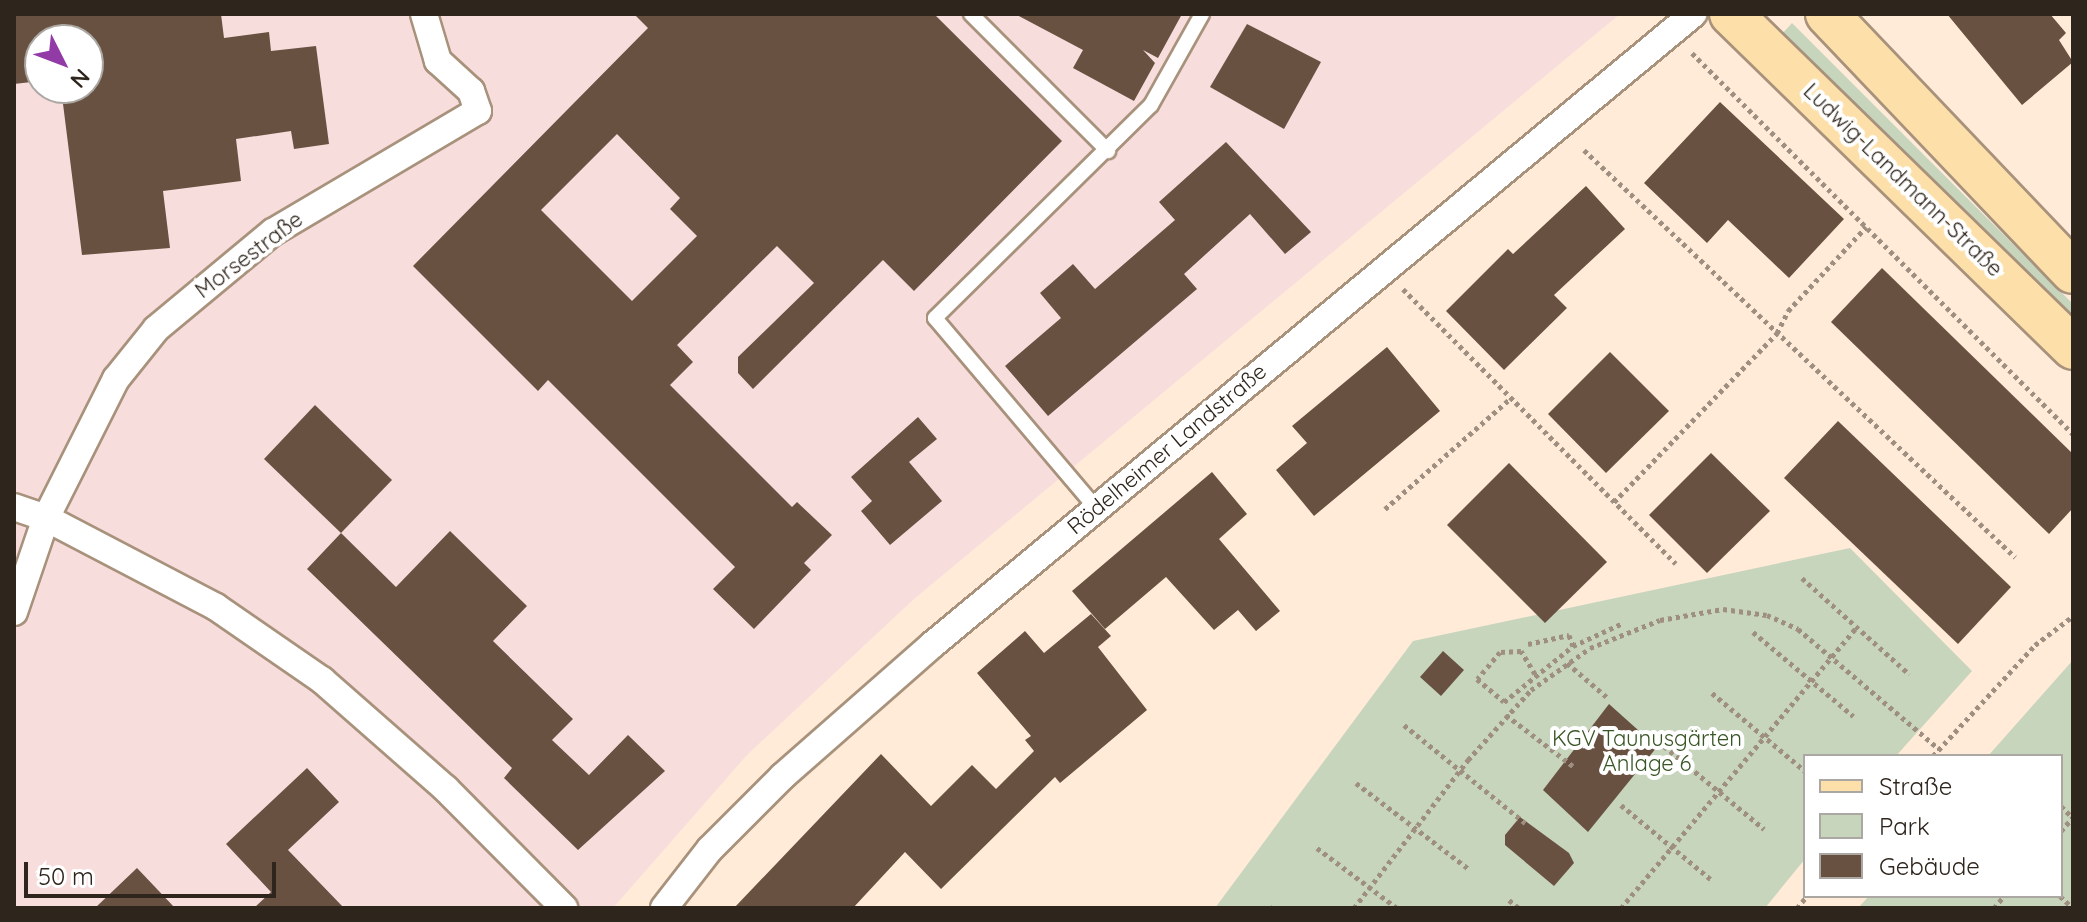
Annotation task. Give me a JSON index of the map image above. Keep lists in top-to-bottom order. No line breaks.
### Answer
{"streets":{"main road":["Ludwig-Landmann-Straße"],"street":["Morsestraße","Rödelheimer Landstraße"]},"parks":["KGV Taunusgärten Anlage 6"],"legend":["Straße","Park","Gebäude"],"scale_bar":"50 m","north":"bottom right"}
